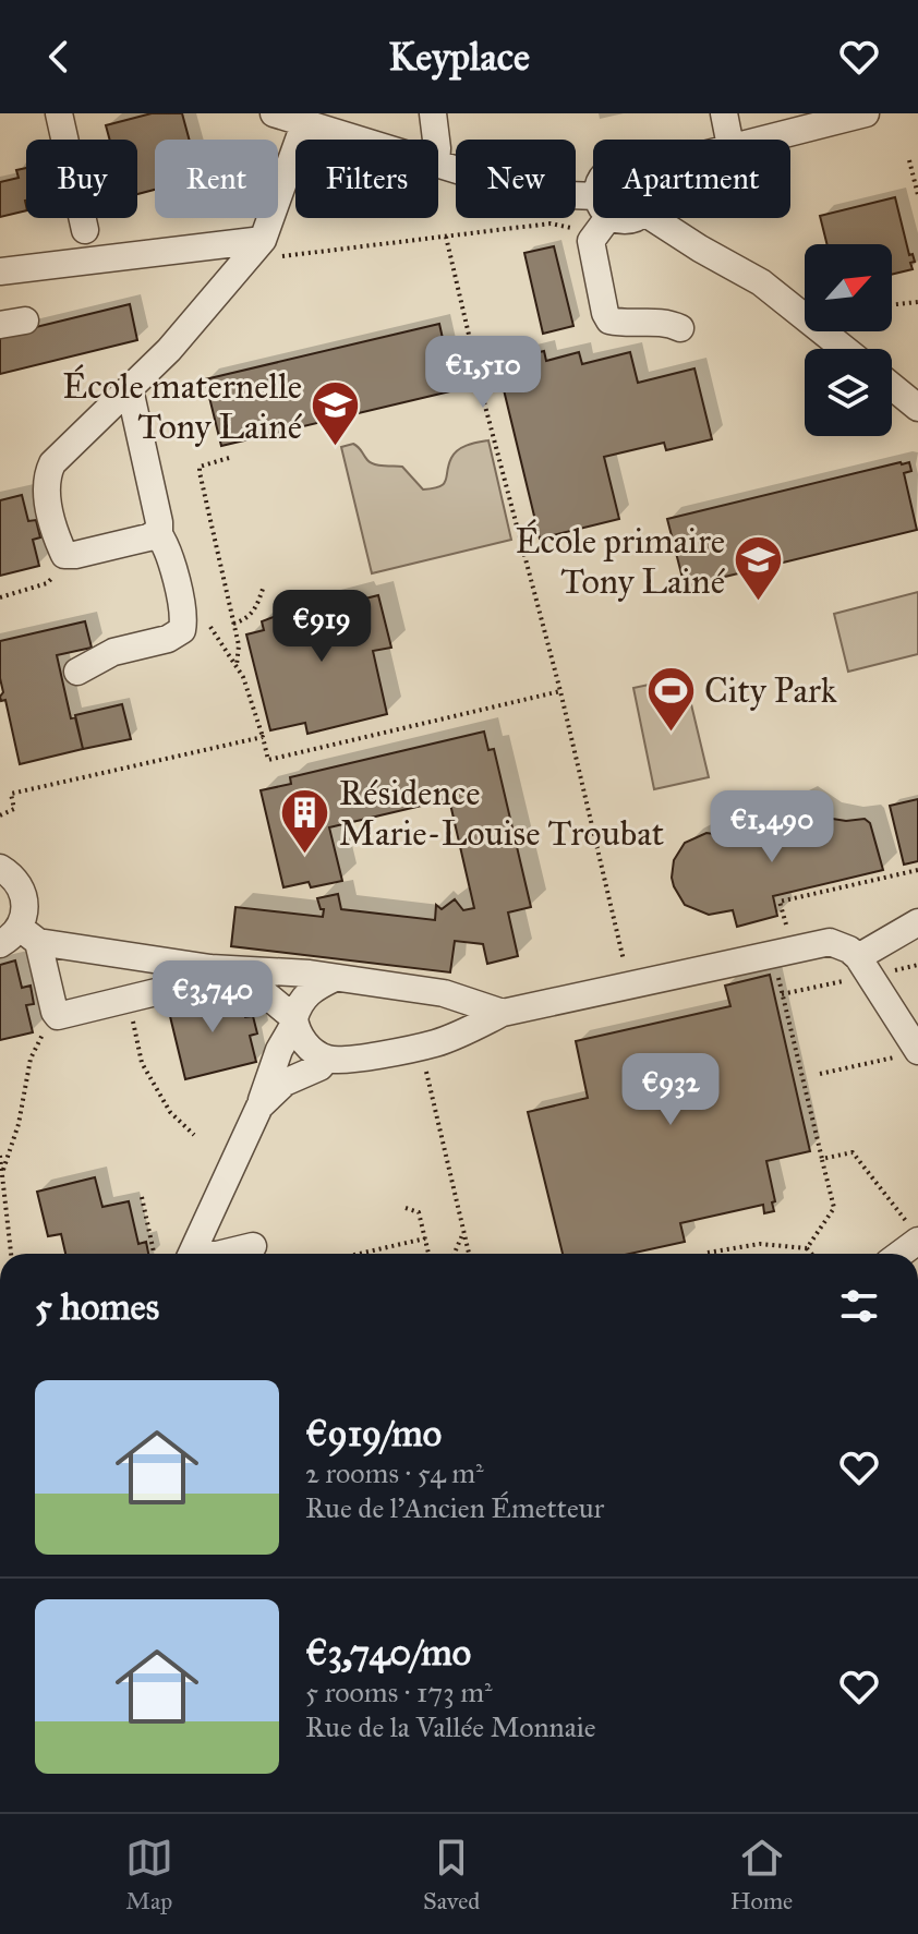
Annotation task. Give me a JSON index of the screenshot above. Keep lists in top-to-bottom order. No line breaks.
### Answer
{"places":{"school or university":["École maternelle Tony Lainé","École primaire Tony Lainé"],"sports":["City Park"],"building":["Résidence Marie-Louise Troubat"]},"north":"top right","page":{"header":"Keyplace","chip":["Buy","Rent","Filters","New","Apartment"],"price":["€1,510","€919","€1,490","€3,740","€932"],"heading":"5 homes","list":[{"name":"€919/mo","note":"2 rooms · 54 m² · Rue de l'Ancien Émetteur"},{"name":"€3,740/mo","note":"5 rooms · 173 m² · Rue de la Vallée Monnaie"}],"tabs":["Map","Saved","Home"]}}
